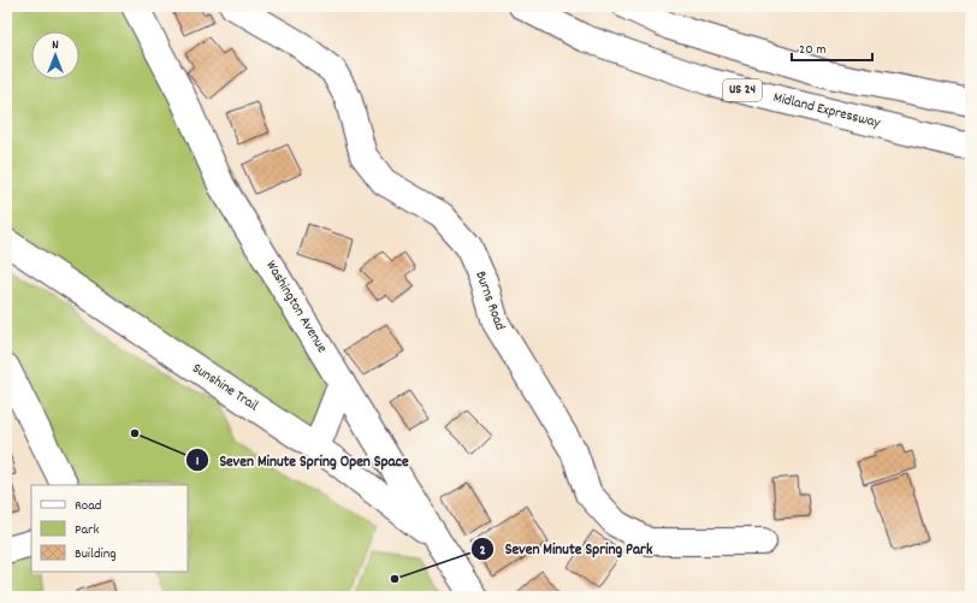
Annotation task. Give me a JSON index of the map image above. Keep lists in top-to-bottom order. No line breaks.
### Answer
{"streets":{"main road":["US 24","Midland Expressway","Burns Road","Washington Avenue","Sunshine Trail"]},"crossings":[["Washington Avenue","Sunshine Trail"]],"places":["Seven Minute Spring Open Space","Seven Minute Spring Park"],"legend":["Road","Park","Building"],"scale_bar":"20 m","north":"top"}
